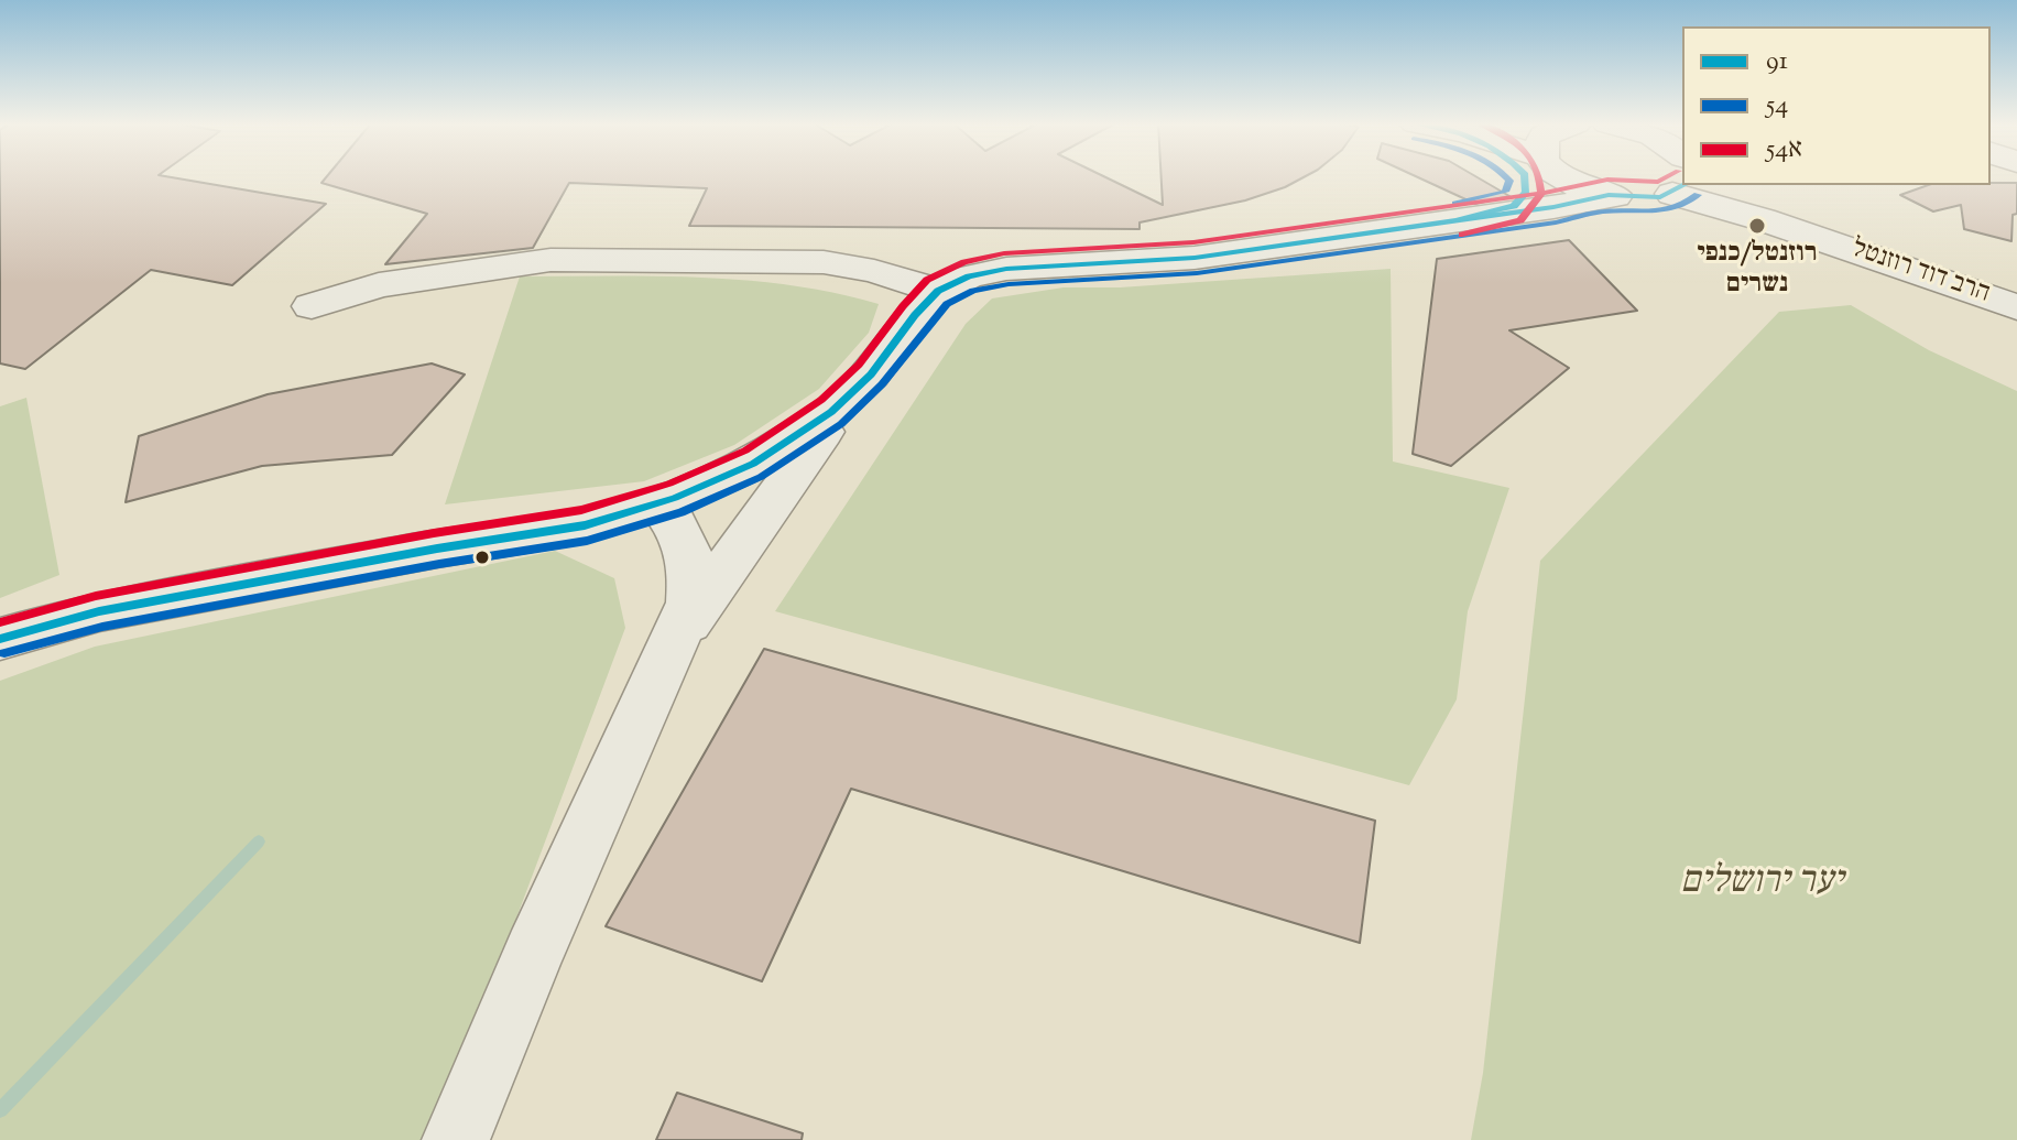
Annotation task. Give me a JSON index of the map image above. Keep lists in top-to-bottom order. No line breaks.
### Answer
{"streets":{"street":["הרב דוד רוזנטל"]},"parks":["יער ירושלים"],"places":["רוזנטל/כנפי נשרים"],"lines":["transit line 91","transit line 54","transit line 54א"],"legend":["91","54","54א"]}
